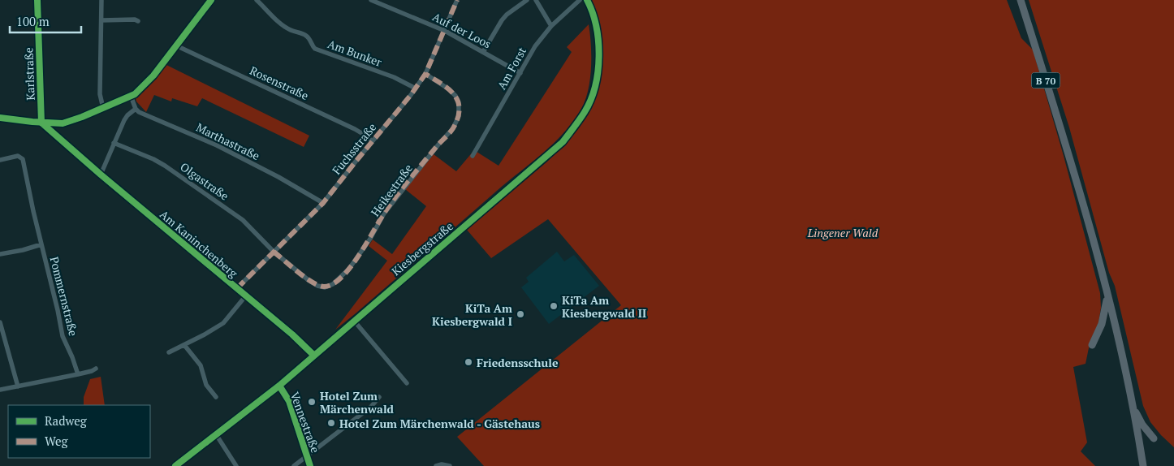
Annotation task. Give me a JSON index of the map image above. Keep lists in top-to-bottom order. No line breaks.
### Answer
{"streets":{"main road":["B 70"],"street":["Auf der Loos","Am Bunker","Am Forst","Karlstraße","Rosenstraße","Marthastraße","Fuchsstraße","Olgastraße","Heikestraße","Am Kaninchenberg","Kiesbergstraße","Pommernstraße","Vennestraße"]},"crossings":[["Auf der Loos","Am Forst"],["Auf der Loos","Fuchsstraße"],["Am Bunker","Fuchsstraße"],["Rosenstraße","Fuchsstraße"],["Marthastraße","Fuchsstraße"],["Fuchsstraße","Olgastraße"],["Fuchsstraße","Heikestraße"],["Fuchsstraße","Am Kaninchenberg"],["Olgastraße","Heikestraße"],["Am Kaninchenberg","Kiesbergstraße"],["Kiesbergstraße","Vennestraße"]],"parks":["Lingener Wald"],"places":["KiTa Am Kiesbergwald II","KiTa Am Kiesbergwald I","Friedensschule","Hotel Zum Märchenwald","Hotel Zum Märchenwald - Gästehaus"],"legend":["Radweg","Weg"],"scale_bar":"100 m"}
